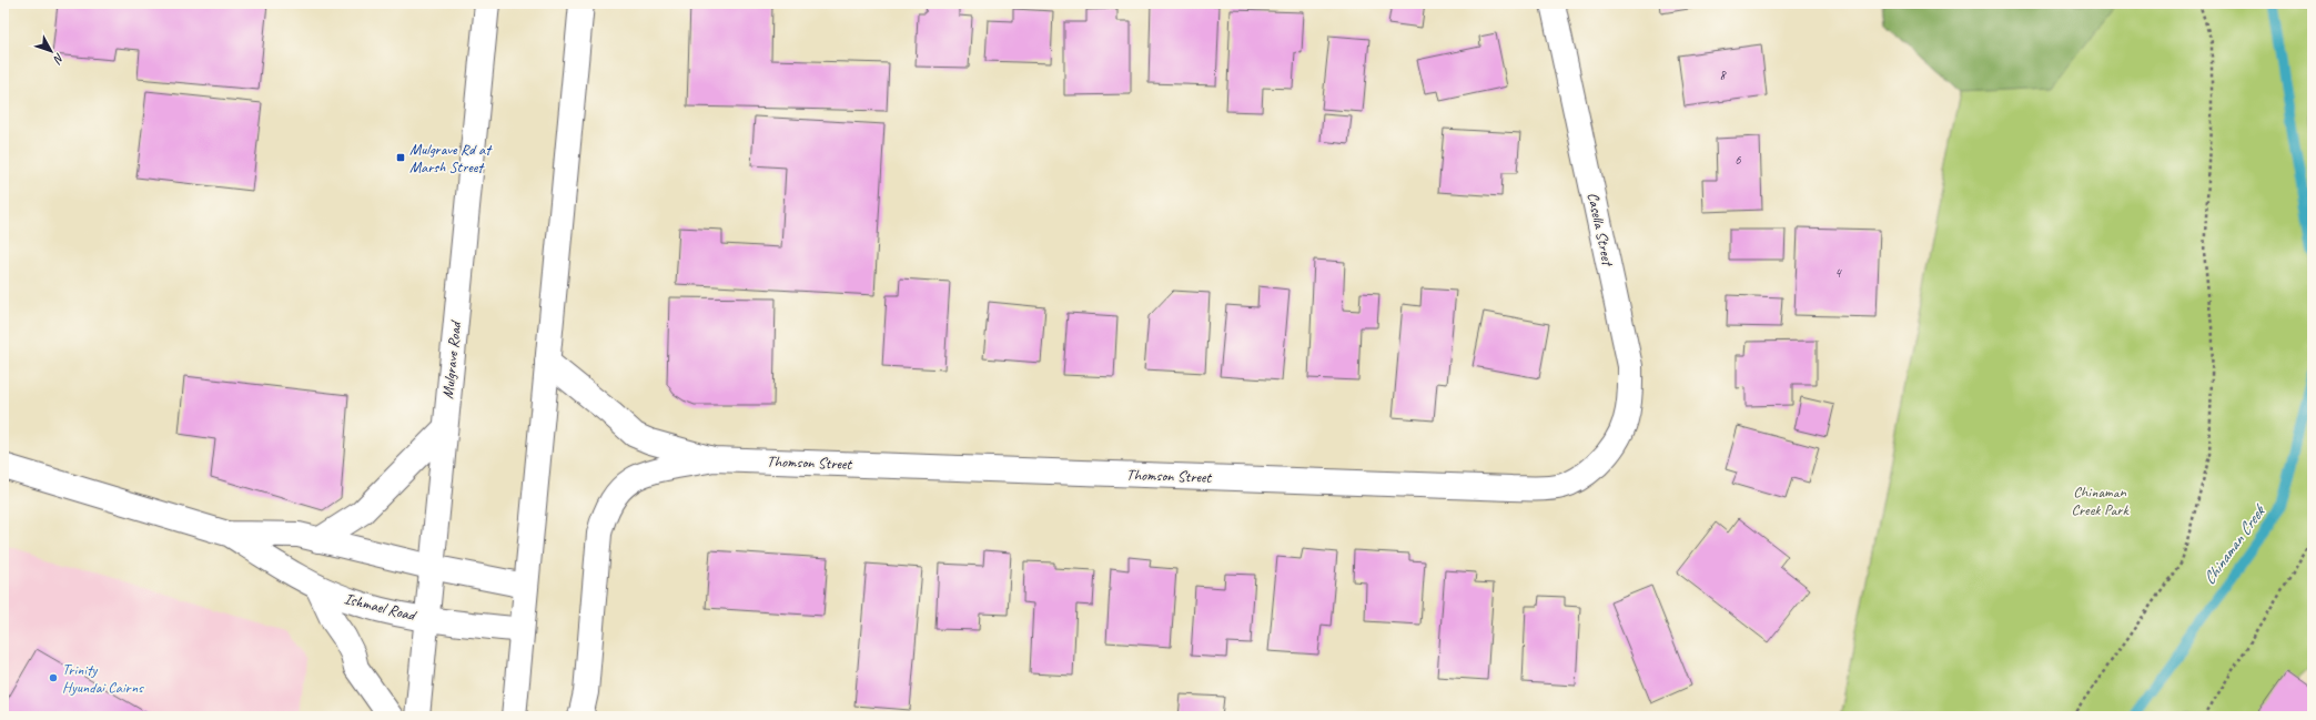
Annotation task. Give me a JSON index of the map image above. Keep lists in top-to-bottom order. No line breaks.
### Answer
{"streets":{"street":["Casella Street","Mulgrave Road","Thomson Street","Ishmael Road"]},"crossings":[["Casella Street","Thomson Street"],["Mulgrave Road","Ishmael Road"]],"water":["Chinaman Creek"],"parks":["Chinaman Creek Park"],"places":{"transit":["Mulgrave Rd at Marsh Street"],"other":["Trinity Hyundai Cairns"]},"house_numbers":["8","6","4"],"north":"bottom right"}
